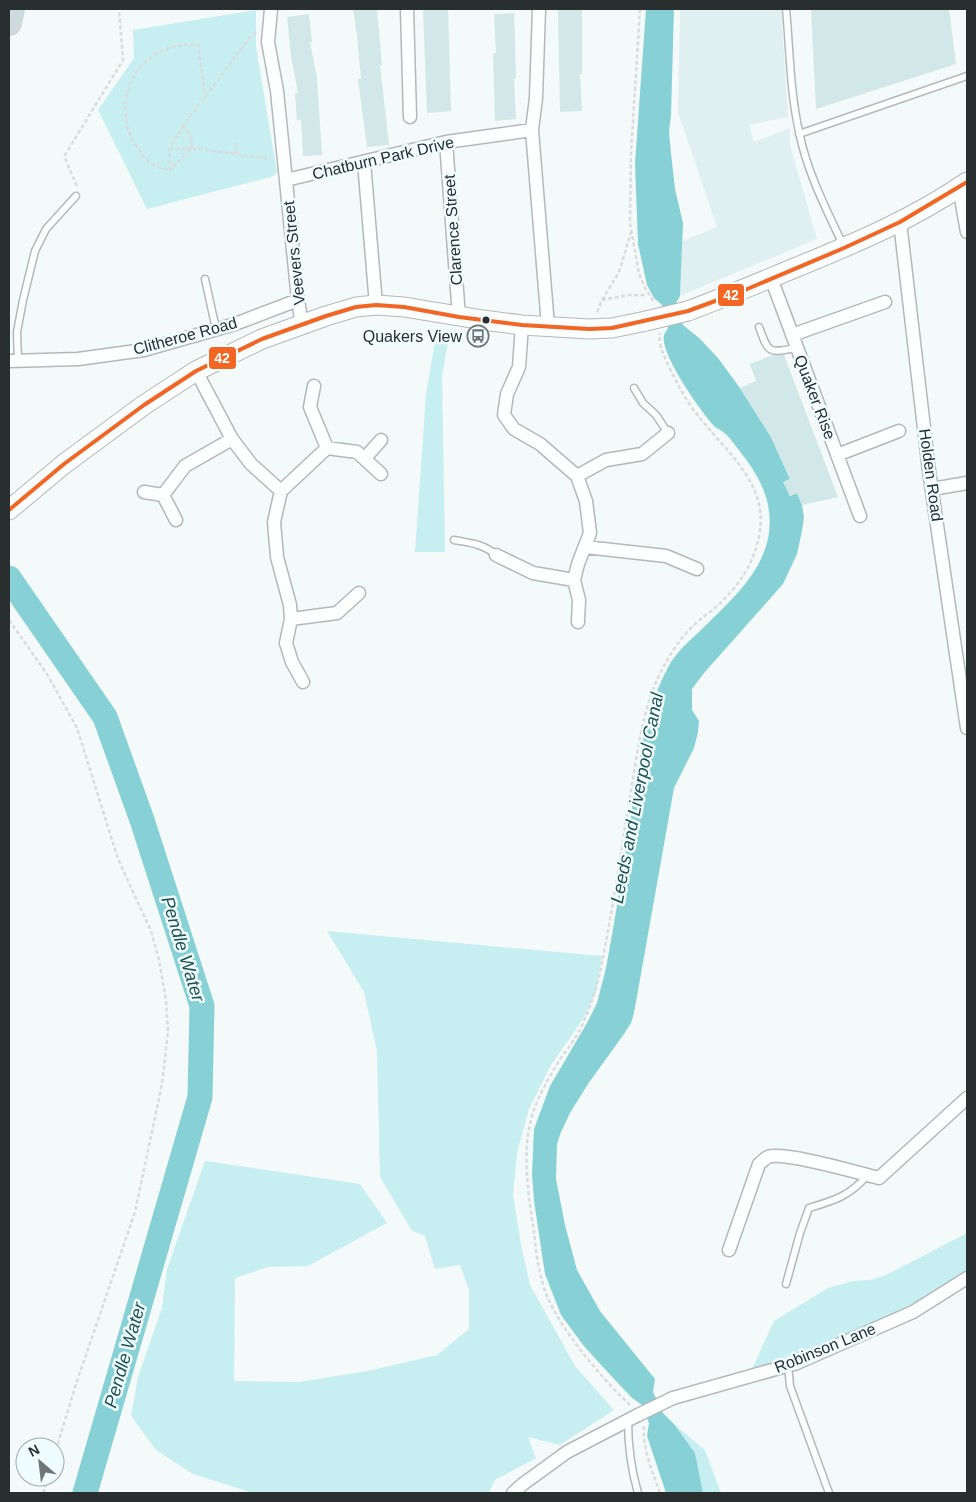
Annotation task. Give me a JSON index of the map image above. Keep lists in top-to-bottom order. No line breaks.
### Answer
{"streets":{"main road":["Clitheroe Road"],"street":["Chatburn Park Drive","Clarence Street","Veevers Street","Quaker Rise","Holden Road","Robinson Lane"]},"crossings":[["Chatburn Park Drive","Clarence Street"],["Chatburn Park Drive","Veevers Street"],["Clarence Street","Clitheroe Road"],["Veevers Street","Clitheroe Road"],["Clitheroe Road","Quaker Rise"],["Clitheroe Road","Holden Road"]],"water":["Leeds and Liverpool Canal","Pendle Water"],"places":{"bus stop":["Quakers View"]},"lines":["transit line 42"],"north":"top left"}
